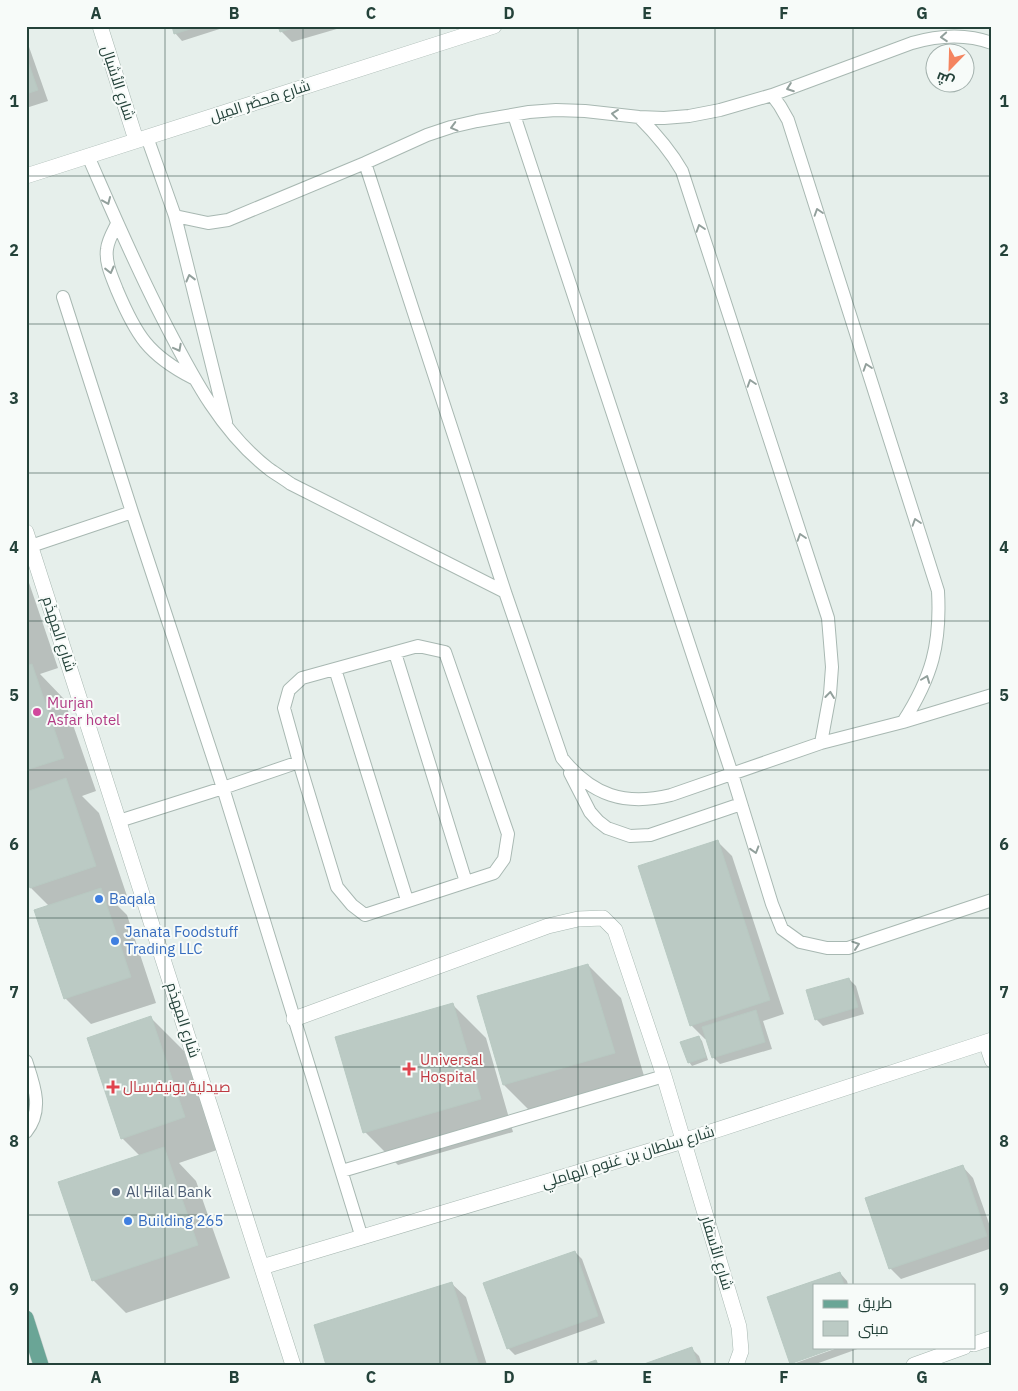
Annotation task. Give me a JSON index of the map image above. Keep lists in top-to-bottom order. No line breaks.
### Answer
{"streets":{"street":["شارع الأشبال","شارع مَحضَر المِيل","شارع المِهذَم","شارع سلطان بن غنوم الهاملي","شارع الأسفار"]},"crossings":[["شارع الأشبال","شارع مَحضَر المِيل"],["شارع المِهذَم","شارع سلطان بن غنوم الهاملي"],["شارع سلطان بن غنوم الهاملي","شارع الأسفار"]],"places":{"other":["Murjan Asfar hotel","Baqala","Janata Foodstuff Trading LLC","Al Hilal Bank","Building 265"],"health":["Universal Hospital","صيدلية يونيفرسال"]},"legend":["طريق","مبنى"],"north":"bottom left","grid":{"columns":["A","B","C","D","E","F","G"],"rows":["1","2","3","4","5","6","7","8","9"]}}
